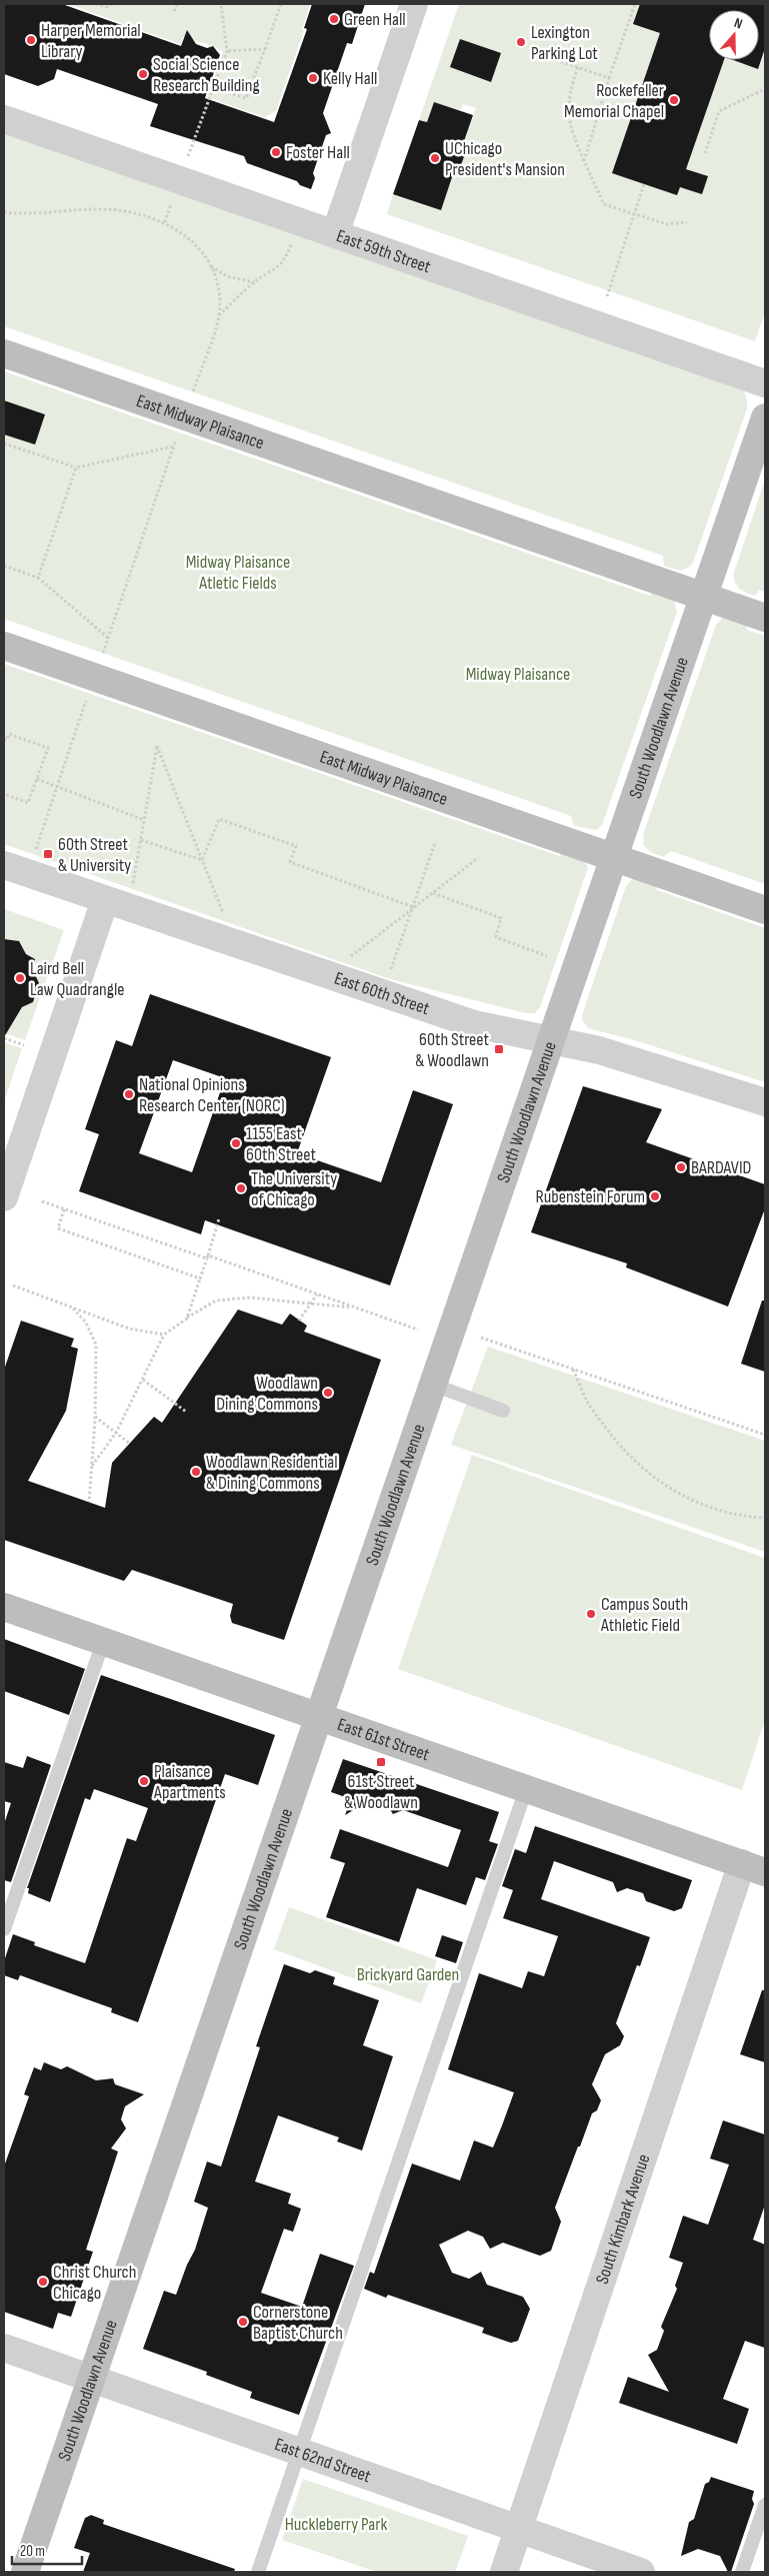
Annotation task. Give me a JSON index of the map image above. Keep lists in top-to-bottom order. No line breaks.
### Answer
{"streets":{"street":["East 59th Street","East Midway Plaisance","South Woodlawn Avenue","East 60th Street","East 61st Street","South Kimbark Avenue","East 62nd Street"]},"crossings":[["East Midway Plaisance","South Woodlawn Avenue"],["South Woodlawn Avenue","East 60th Street"],["South Woodlawn Avenue","East 61st Street"],["South Woodlawn Avenue","East 62nd Street"],["East 61st Street","South Kimbark Avenue"],["South Kimbark Avenue","East 62nd Street"]],"parks":["Midway Plaisance Atletic Fields","Midway Plaisance","Brickyard Garden","Huckleberry Park"],"places":{"other":["Green Hall","Harper Memorial Library","Lexington Parking Lot","Social Science Research Building","Kelly Hall","Rockefeller Memorial Chapel","Foster Hall","UChicago President's Mansion","Laird Bell Law Quadrangle","National Opinions Research Center (NORC)","1155 East 60th Street","BARDAVID","The University of Chicago","Rubenstein Forum","Woodlawn Dining Commons","Woodlawn Residential & Dining Commons","Campus South Athletic Field","Plaisance Apartments","Christ Church Chicago","Cornerstone Baptist Church"],"transit":["60th Street & University","60th Street & Woodlawn","61st Street & Woodlawn"]},"scale_bar":"20 m","north":"top"}
